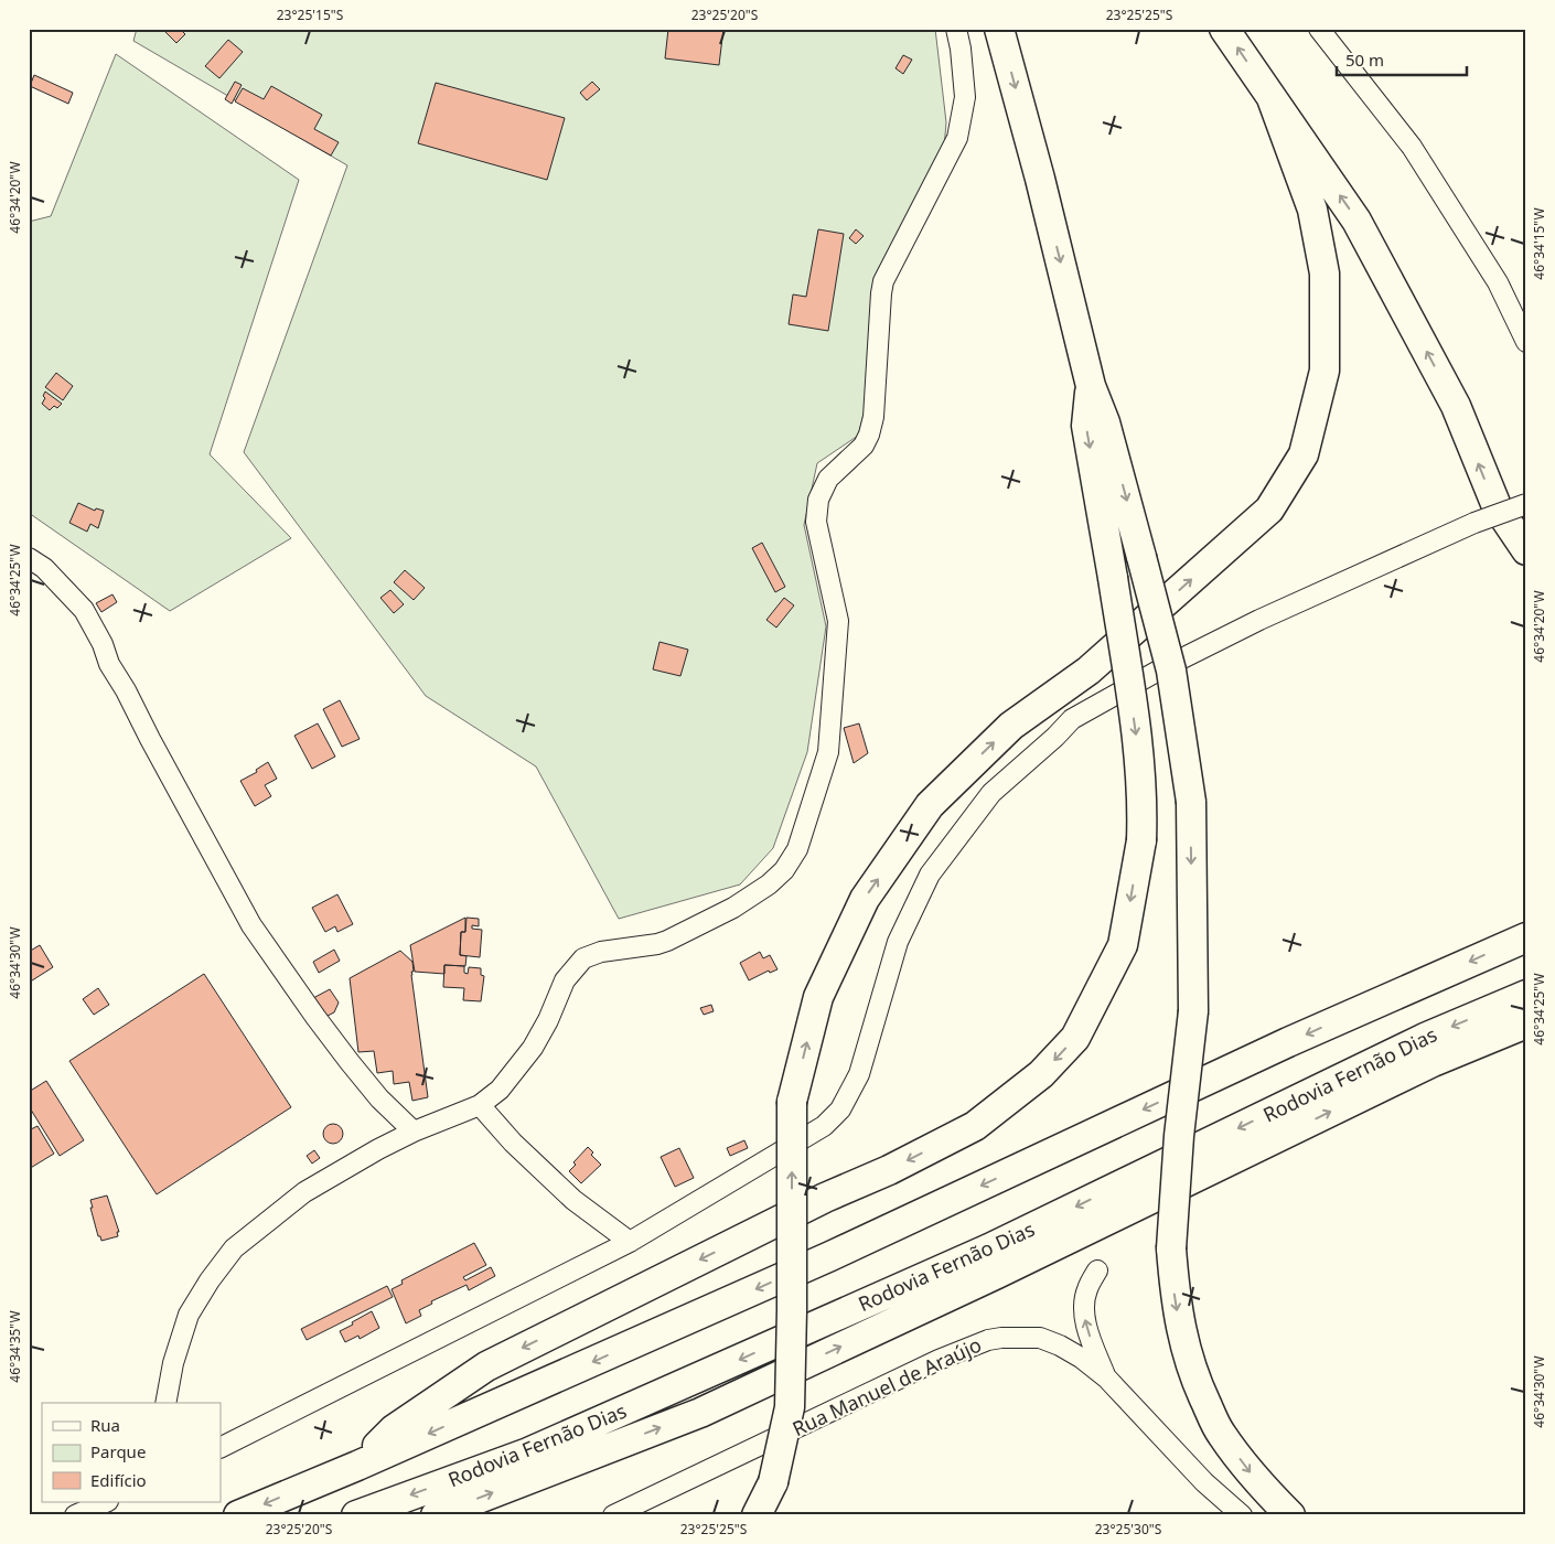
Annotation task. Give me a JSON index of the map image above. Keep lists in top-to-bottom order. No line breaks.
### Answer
{"streets":{"highway":["Rodovia Fernão Dias"],"street":["Rua Manuel de Araújo"]},"legend":["Rua","Parque","Edifício"],"scale_bar":"50 m","coordinates":["23°25'15\"S","23°25'20\"S","23°25'25\"S","46°34'20\"W","46°34'15\"W","46°34'25\"W","46°34'30\"W","46°34'35\"W","23°25'30\"S"]}
